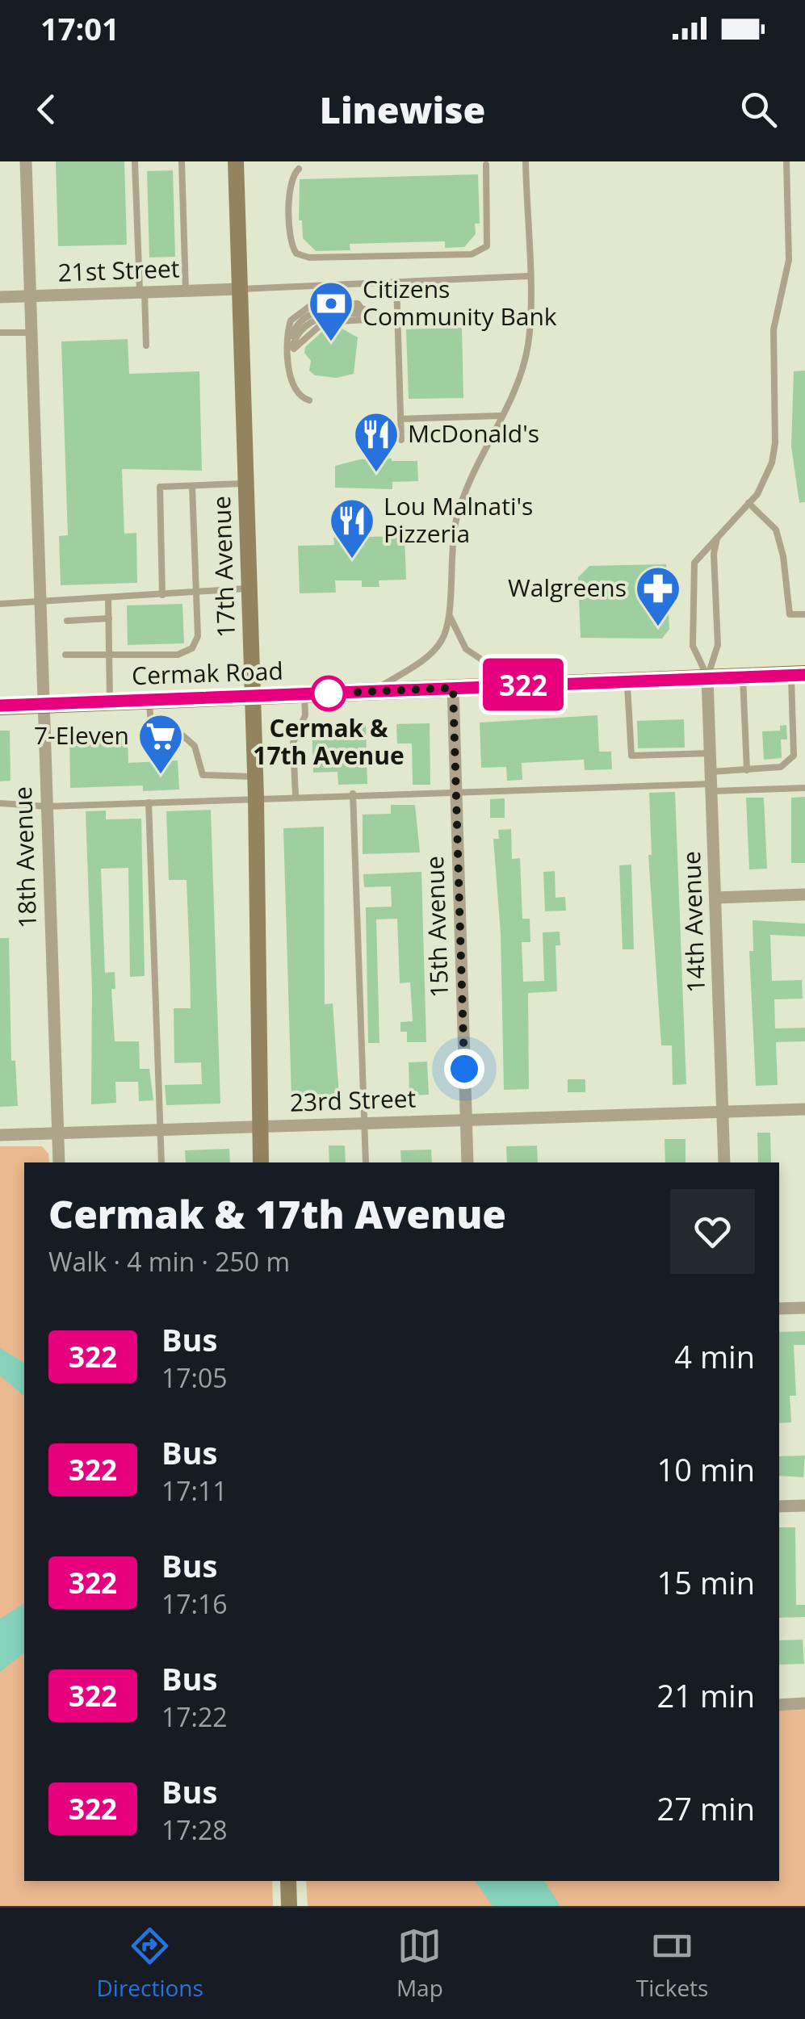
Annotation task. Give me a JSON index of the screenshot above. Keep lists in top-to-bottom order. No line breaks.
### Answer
{"streets":{"main road":["Cermak Road"],"street":["21st Street","17th Avenue","18th Avenue","14th Avenue","15th Avenue","23rd Street"]},"crossings":[["21st Street","17th Avenue"],["21st Street","18th Avenue"],["17th Avenue","Cermak Road"],["17th Avenue","23rd Street"],["Cermak Road","18th Avenue"],["Cermak Road","14th Avenue"],["Cermak Road","15th Avenue"],["18th Avenue","23rd Street"],["14th Avenue","23rd Street"],["15th Avenue","23rd Street"]],"places":{"bank":["Citizens Community Bank"],"restaurant":["McDonald's","Lou Malnati's Pizzeria"],"pharmacy":["Walgreens"],"other":["Cermak & 17th Avenue"],"supermarket":["7-Eleven"]},"lines":["bus line 322"],"page":{"status":"17:01","header":"Linewise","on_map":"322","heading":["Cermak & 17th Avenue","Walk · 4 min · 250 m"],"list":[{"mark":"322","name":"Bus","note":"17:05","value":"4 min"},{"mark":"322","name":"Bus","note":"17:11","value":"10 min"},{"mark":"322","name":"Bus","note":"17:16","value":"15 min"},{"mark":"322","name":"Bus","note":"17:22","value":"21 min"},{"mark":"322","name":"Bus","note":"17:28","value":"27 min"}],"tabs":["Directions","Map","Tickets"]}}
